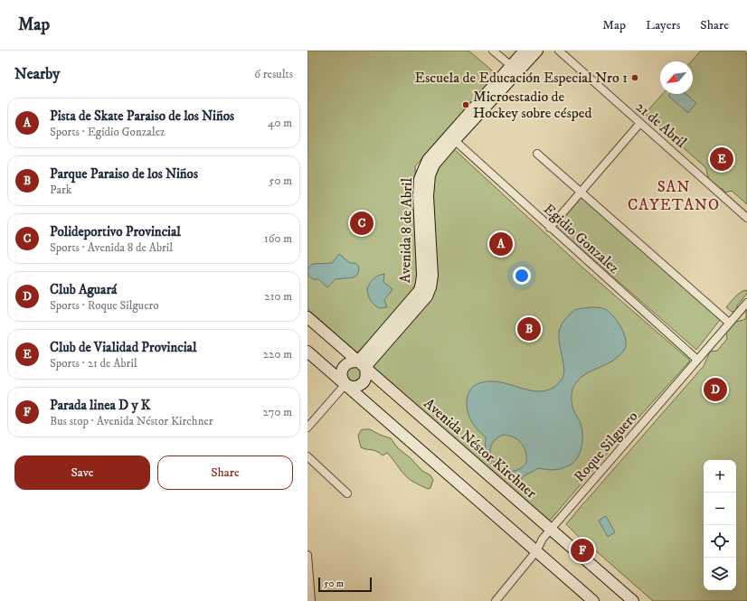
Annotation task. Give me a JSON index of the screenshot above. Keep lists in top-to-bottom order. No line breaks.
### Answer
{"streets":{"main road":["Avenida 8 de Abril","Avenida Néstor Kirchner"],"street":["21 de Abril","Egidio Gonzalez","Roque Silguero"]},"crossings":[["Avenida 8 de Abril","Egidio Gonzalez"],["Avenida 8 de Abril","Avenida Néstor Kirchner"],["Egidio Gonzalez","Roque Silguero"],["Roque Silguero","Avenida Néstor Kirchner"]],"districts":["SAN CAYETANO"],"places":["Escuela de Educación Especial Nro 1","Microestadio de Hockey sobre césped"],"scale_bar":"50 m","north":"bottom left","page":{"header":"Map","nav":["Map","Layers","Share"],"heading":["Nearby","6 results"],"list":[{"mark":"A","name":"Pista de Skate Paraiso de los Niños","note":"Sports · Egidio Gonzalez","value":"40 m"},{"mark":"B","name":"Parque Paraiso de los Niños","note":"Park","value":"50 m"},{"mark":"C","name":"Polideportivo Provincial","note":"Sports · Avenida 8 de Abril","value":"160 m"},{"mark":"D","name":"Club Aguará","note":"Sports · Roque Silguero","value":"210 m"},{"mark":"E","name":"Club de Vialidad Provincial","note":"Sports · 21 de Abril","value":"220 m"},{"mark":"F","name":"Parada linea D y K","note":"Bus stop · Avenida Néstor Kirchner","value":"270 m"}],"pins":["E","C","A","B","D","F"],"buttons":["Save","Share"],"map_buttons":["+","−"],"scale":"50 m"}}
